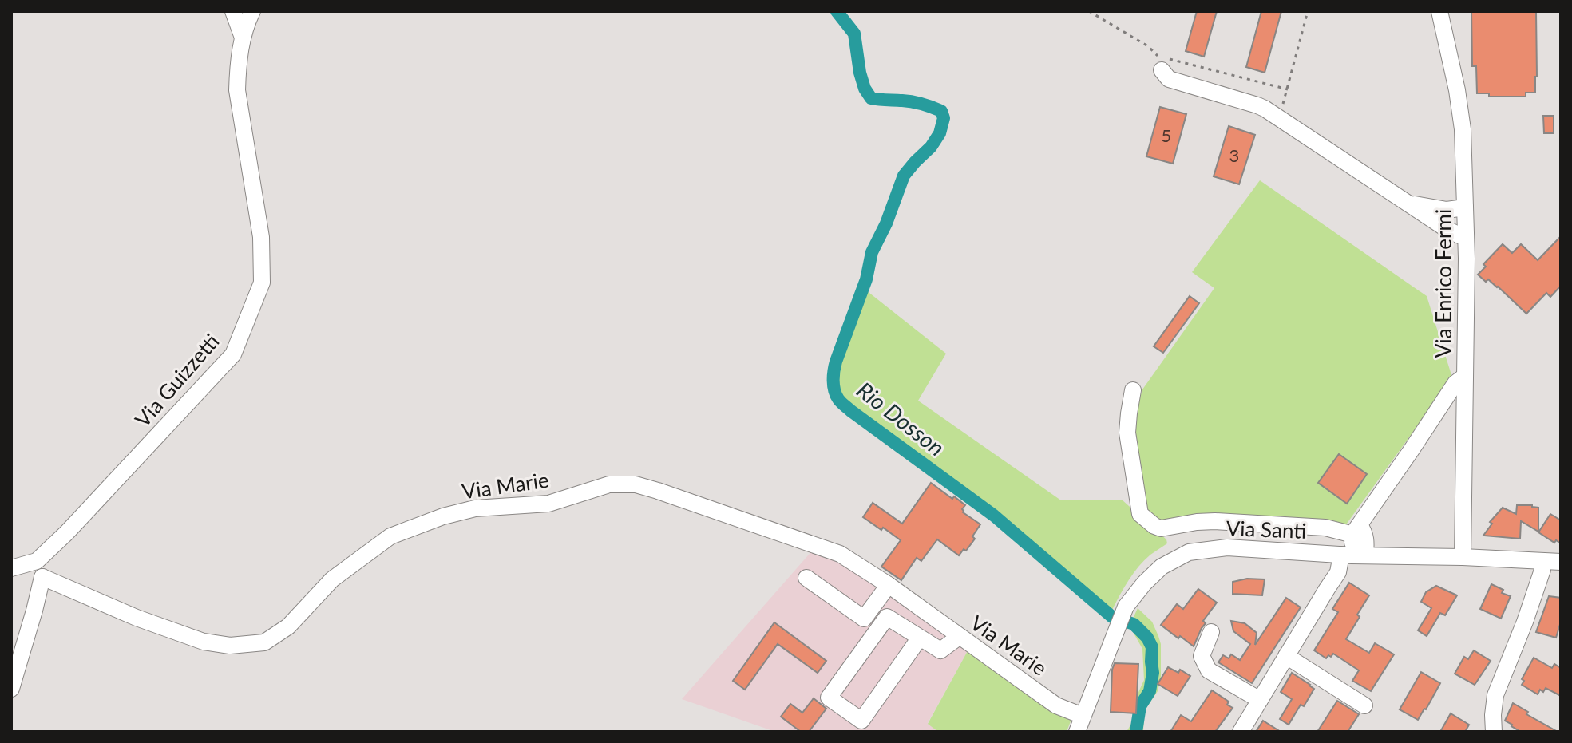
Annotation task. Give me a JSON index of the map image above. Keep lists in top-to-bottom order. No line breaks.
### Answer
{"streets":{"street":["Via Enrico Fermi","Via Guizzetti","Via Marie","Via Santi"]},"crossings":[["Via Enrico Fermi","Via Santi"],["Via Guizzetti","Via Marie"],["Via Marie","Via Santi"]],"water":["Rio Dosson"],"house_numbers":["5","3"]}
